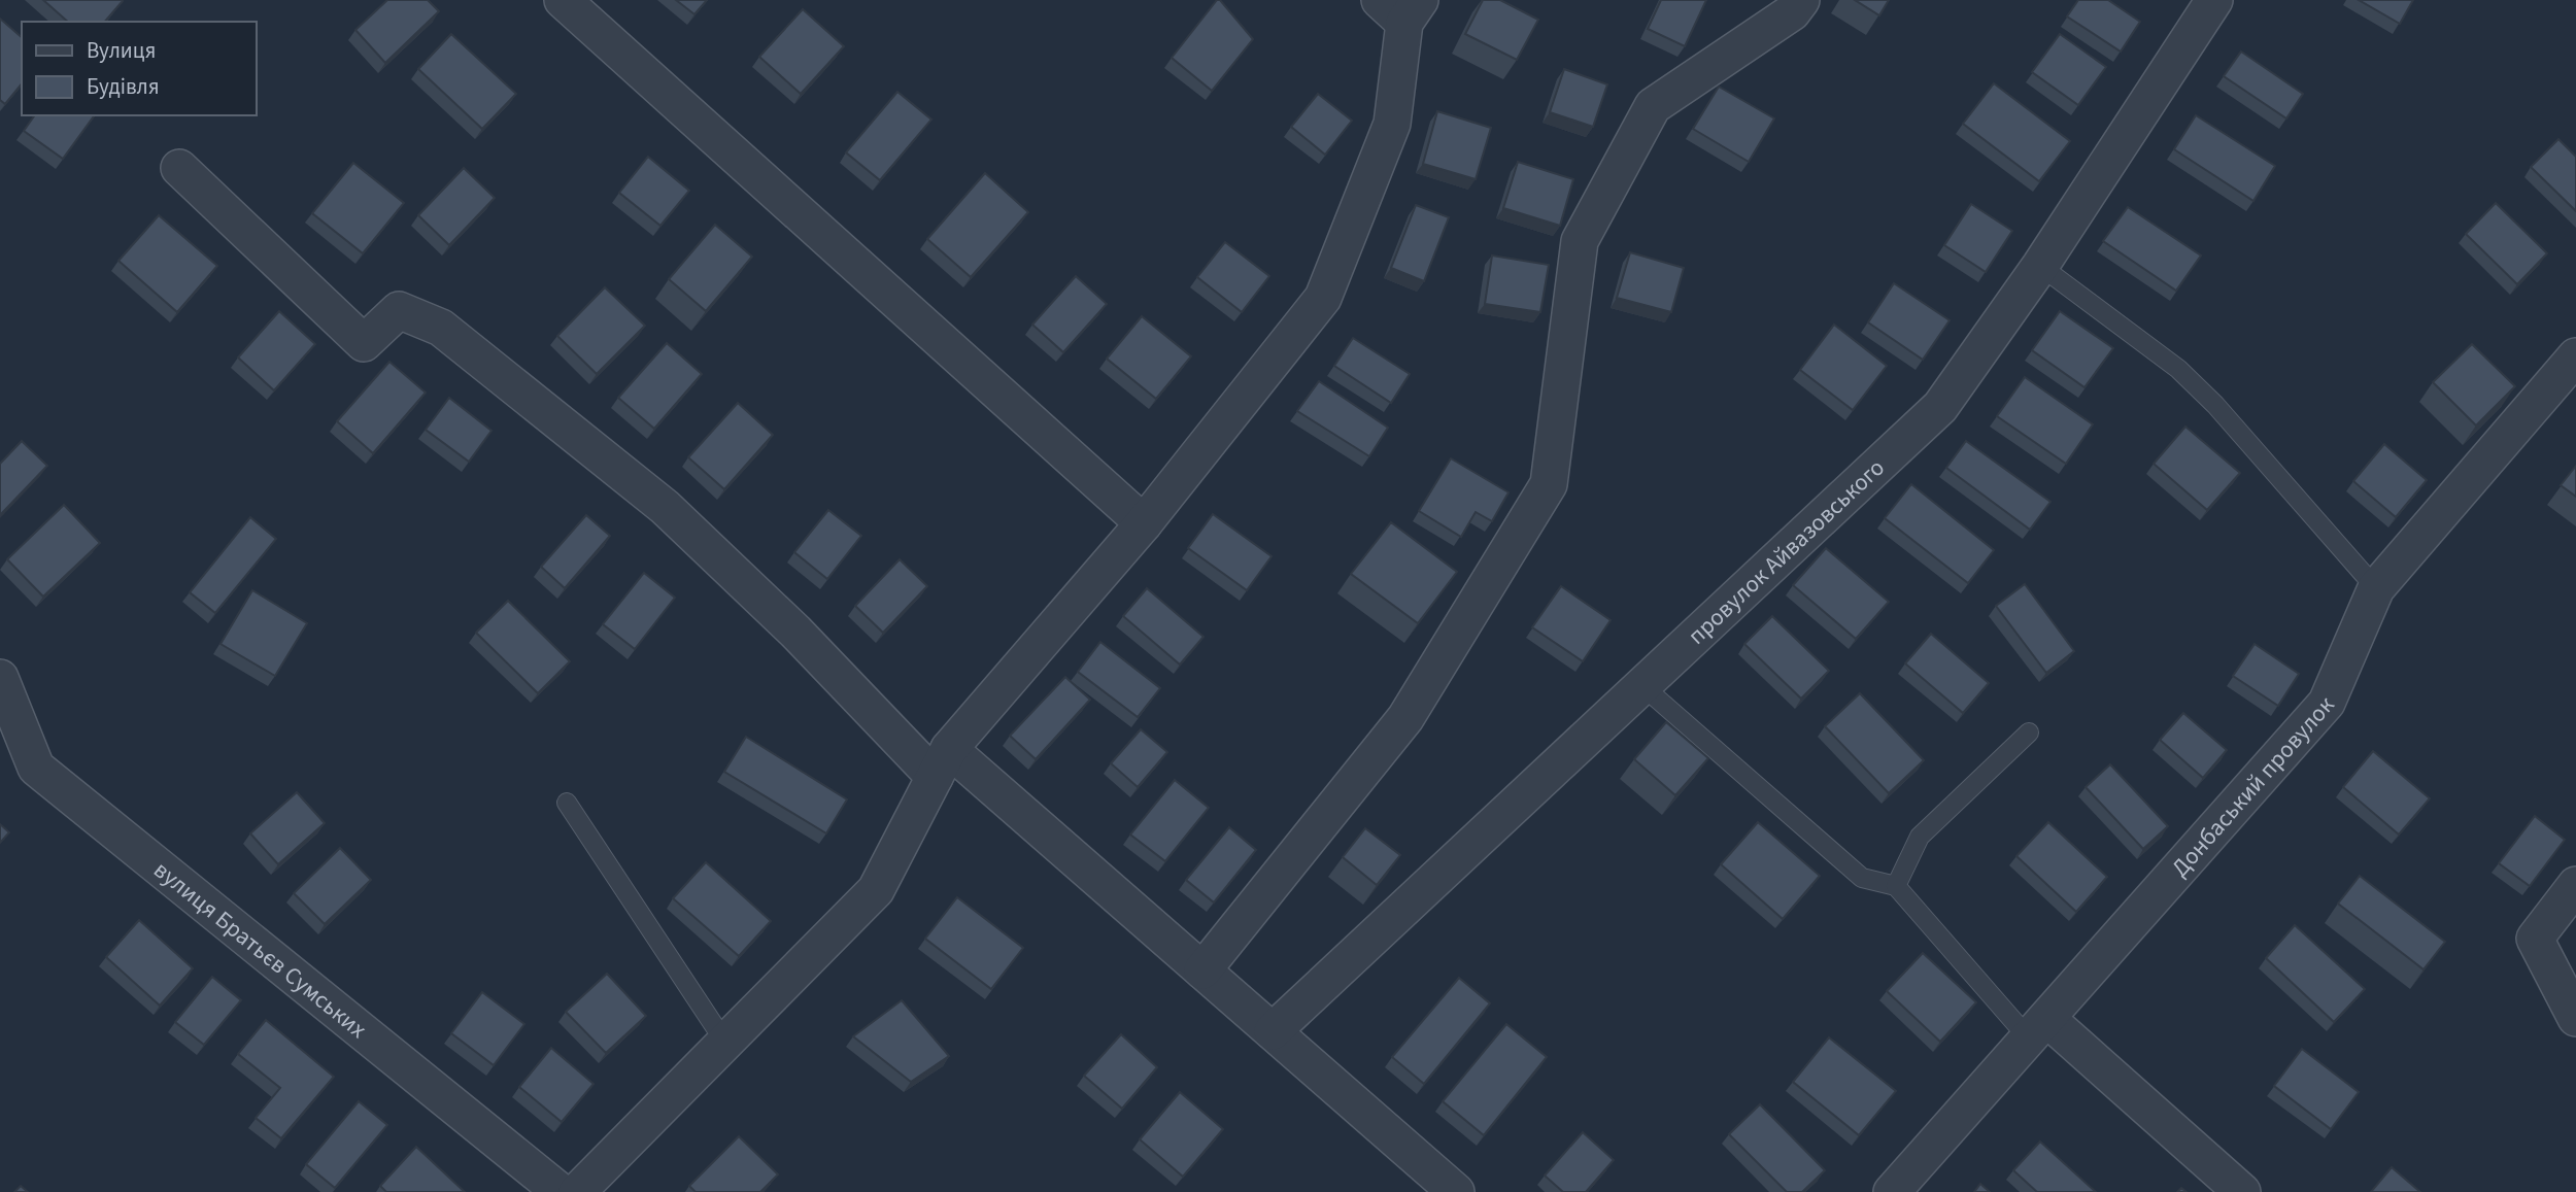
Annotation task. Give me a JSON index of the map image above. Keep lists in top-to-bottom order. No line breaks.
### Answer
{"streets":{"street":["провулок Айвазовського","Донбаський провулок","вулиця Братьєв Сумських"]},"legend":["Вулиця","Будівля"]}
